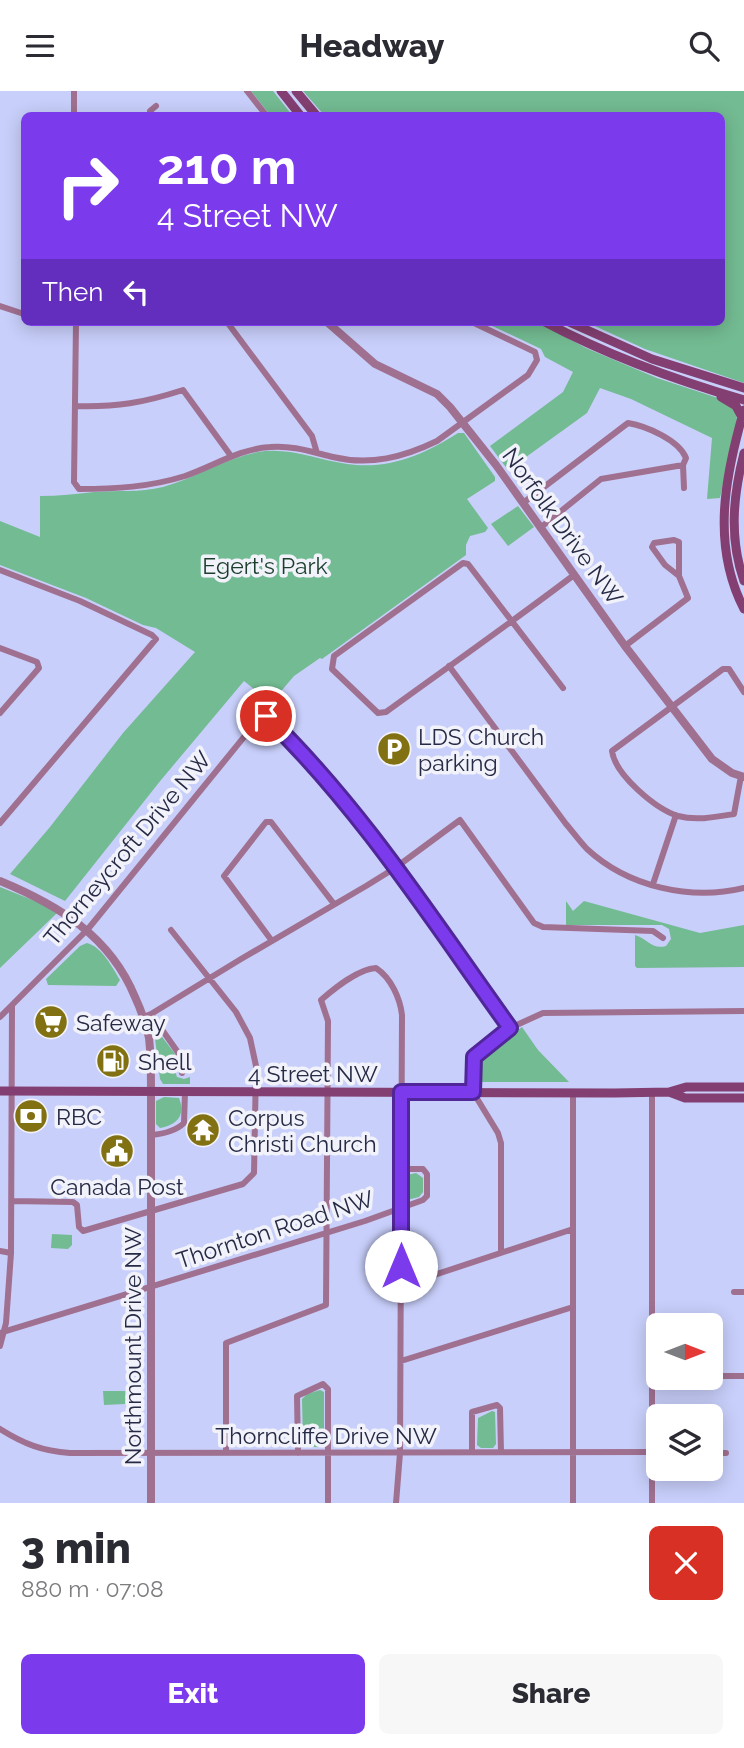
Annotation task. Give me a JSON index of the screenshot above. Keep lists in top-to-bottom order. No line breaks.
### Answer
{"streets":{"main road":["4 Street NW"],"street":["Norfolk Drive NW","Thorneycroft Drive NW","Thornton Road NW","Northmount Drive NW","Thorncliffe Drive NW"]},"crossings":[["Thorneycroft Drive NW","Northmount Drive NW"],["4 Street NW","Northmount Drive NW"],["Thornton Road NW","Northmount Drive NW"],["Northmount Drive NW","Thorncliffe Drive NW"]],"parks":["Egert's Park"],"places":{"parking":["LDS Church parking"],"supermarket":["Safeway"],"fuel station":["Shell"],"bank":["RBC"],"temple":["Corpus Christi Church"],"public building":["Canada Post"]},"north":"right","page":{"header":"Headway","turn":["210 m","4 Street NW"],"then":"Then","heading":["3 min","880 m · 07:08"],"buttons":["Exit","Share"]}}
